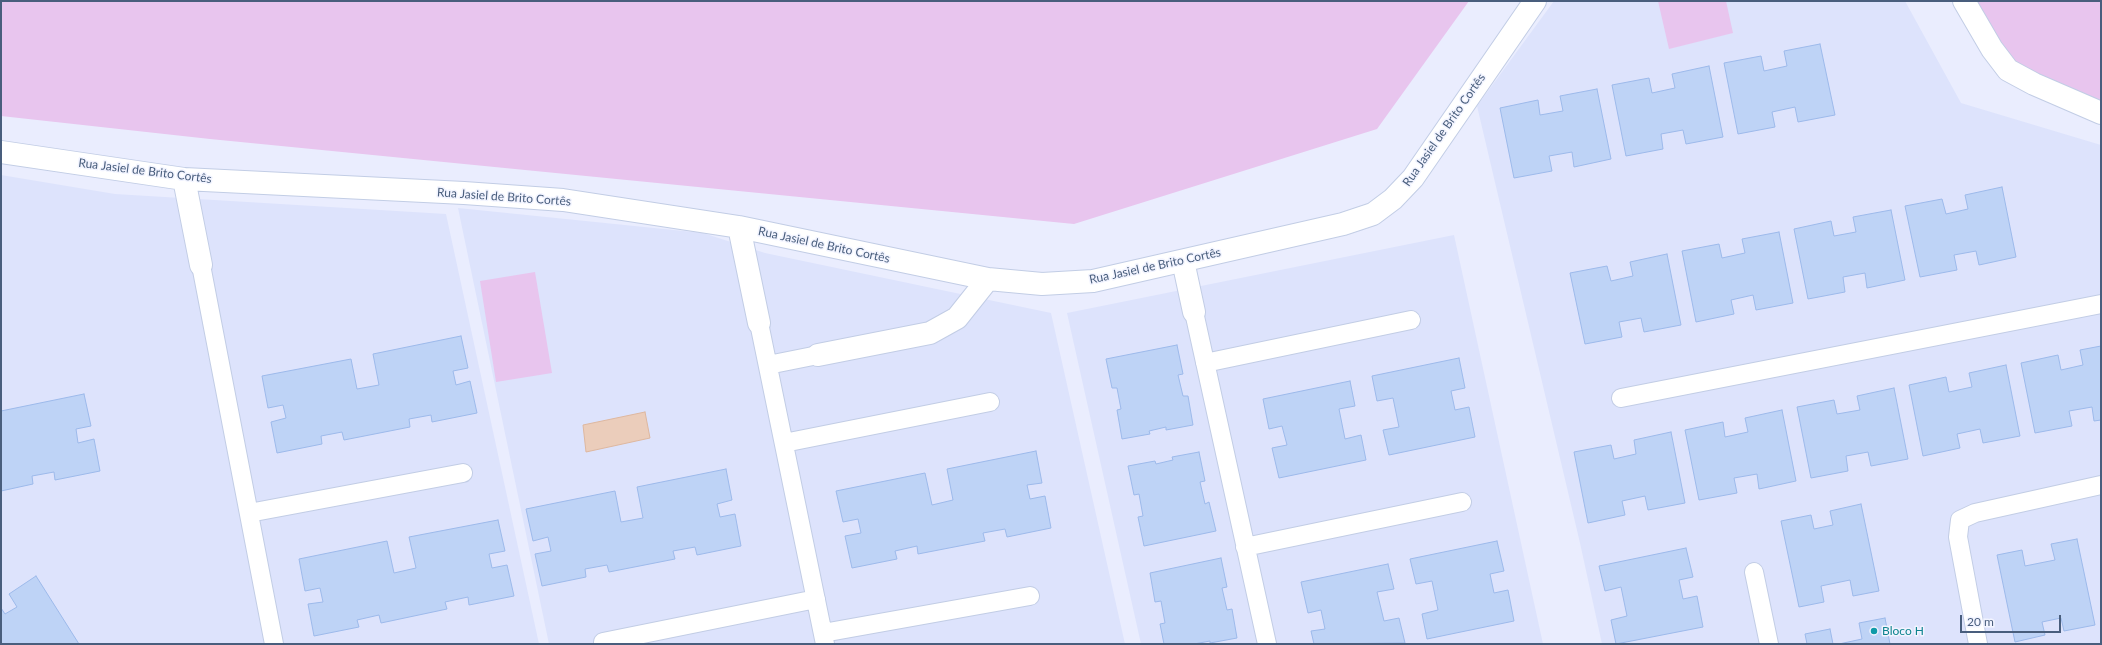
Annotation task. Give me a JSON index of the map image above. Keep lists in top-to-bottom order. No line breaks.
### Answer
{"streets":{"street":["Rua Jasiel de Brito Cortês"]},"places":["Bloco H"],"scale_bar":"20 m"}
